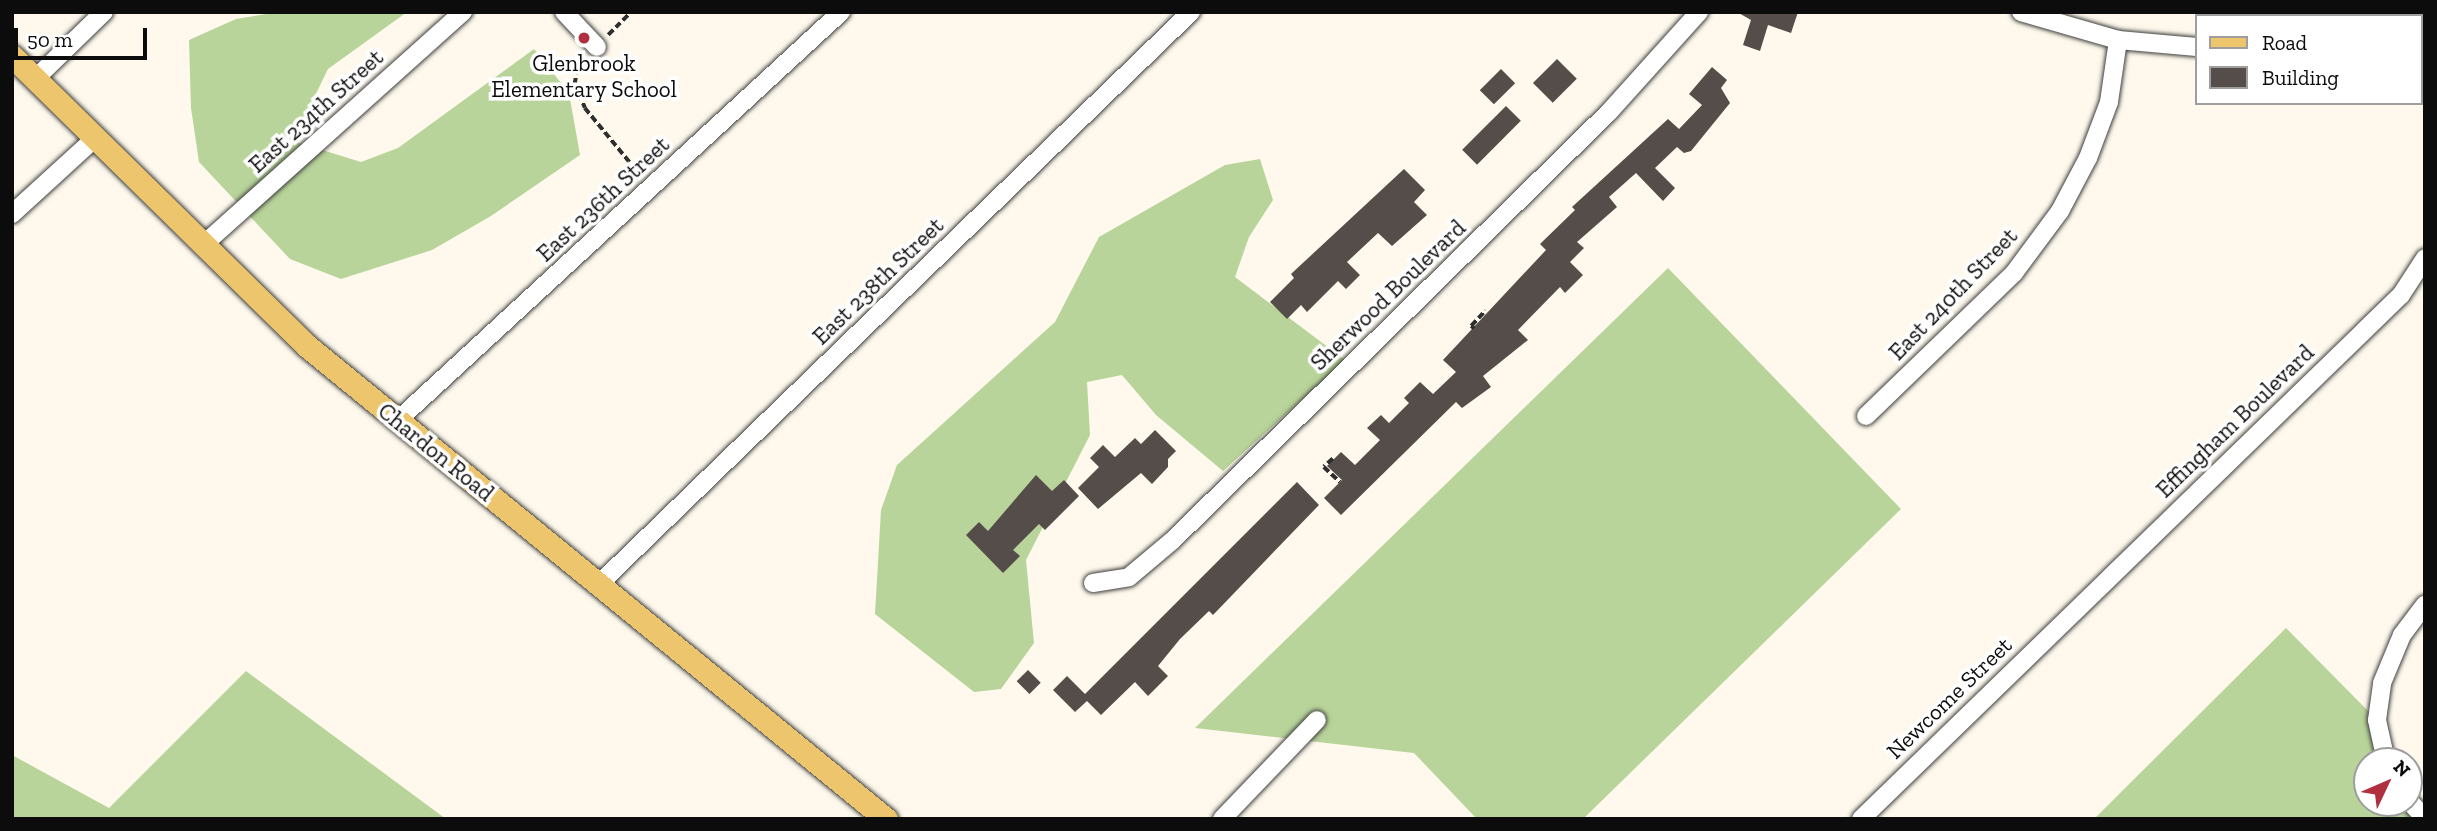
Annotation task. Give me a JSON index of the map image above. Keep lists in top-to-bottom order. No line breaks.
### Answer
{"streets":{"main road":["Chardon Road"],"street":["East 234th Street","East 236th Street","East 238th Street","East 240th Street","Sherwood Boulevard","Effingham Boulevard","Newcome Street"]},"crossings":[["East 234th Street","Chardon Road"],["East 236th Street","Chardon Road"],["East 238th Street","Chardon Road"],["Effingham Boulevard","Newcome Street"]],"places":["Glenbrook Elementary School"],"legend":["Road","Building"],"scale_bar":"50 m","north":"top right"}
